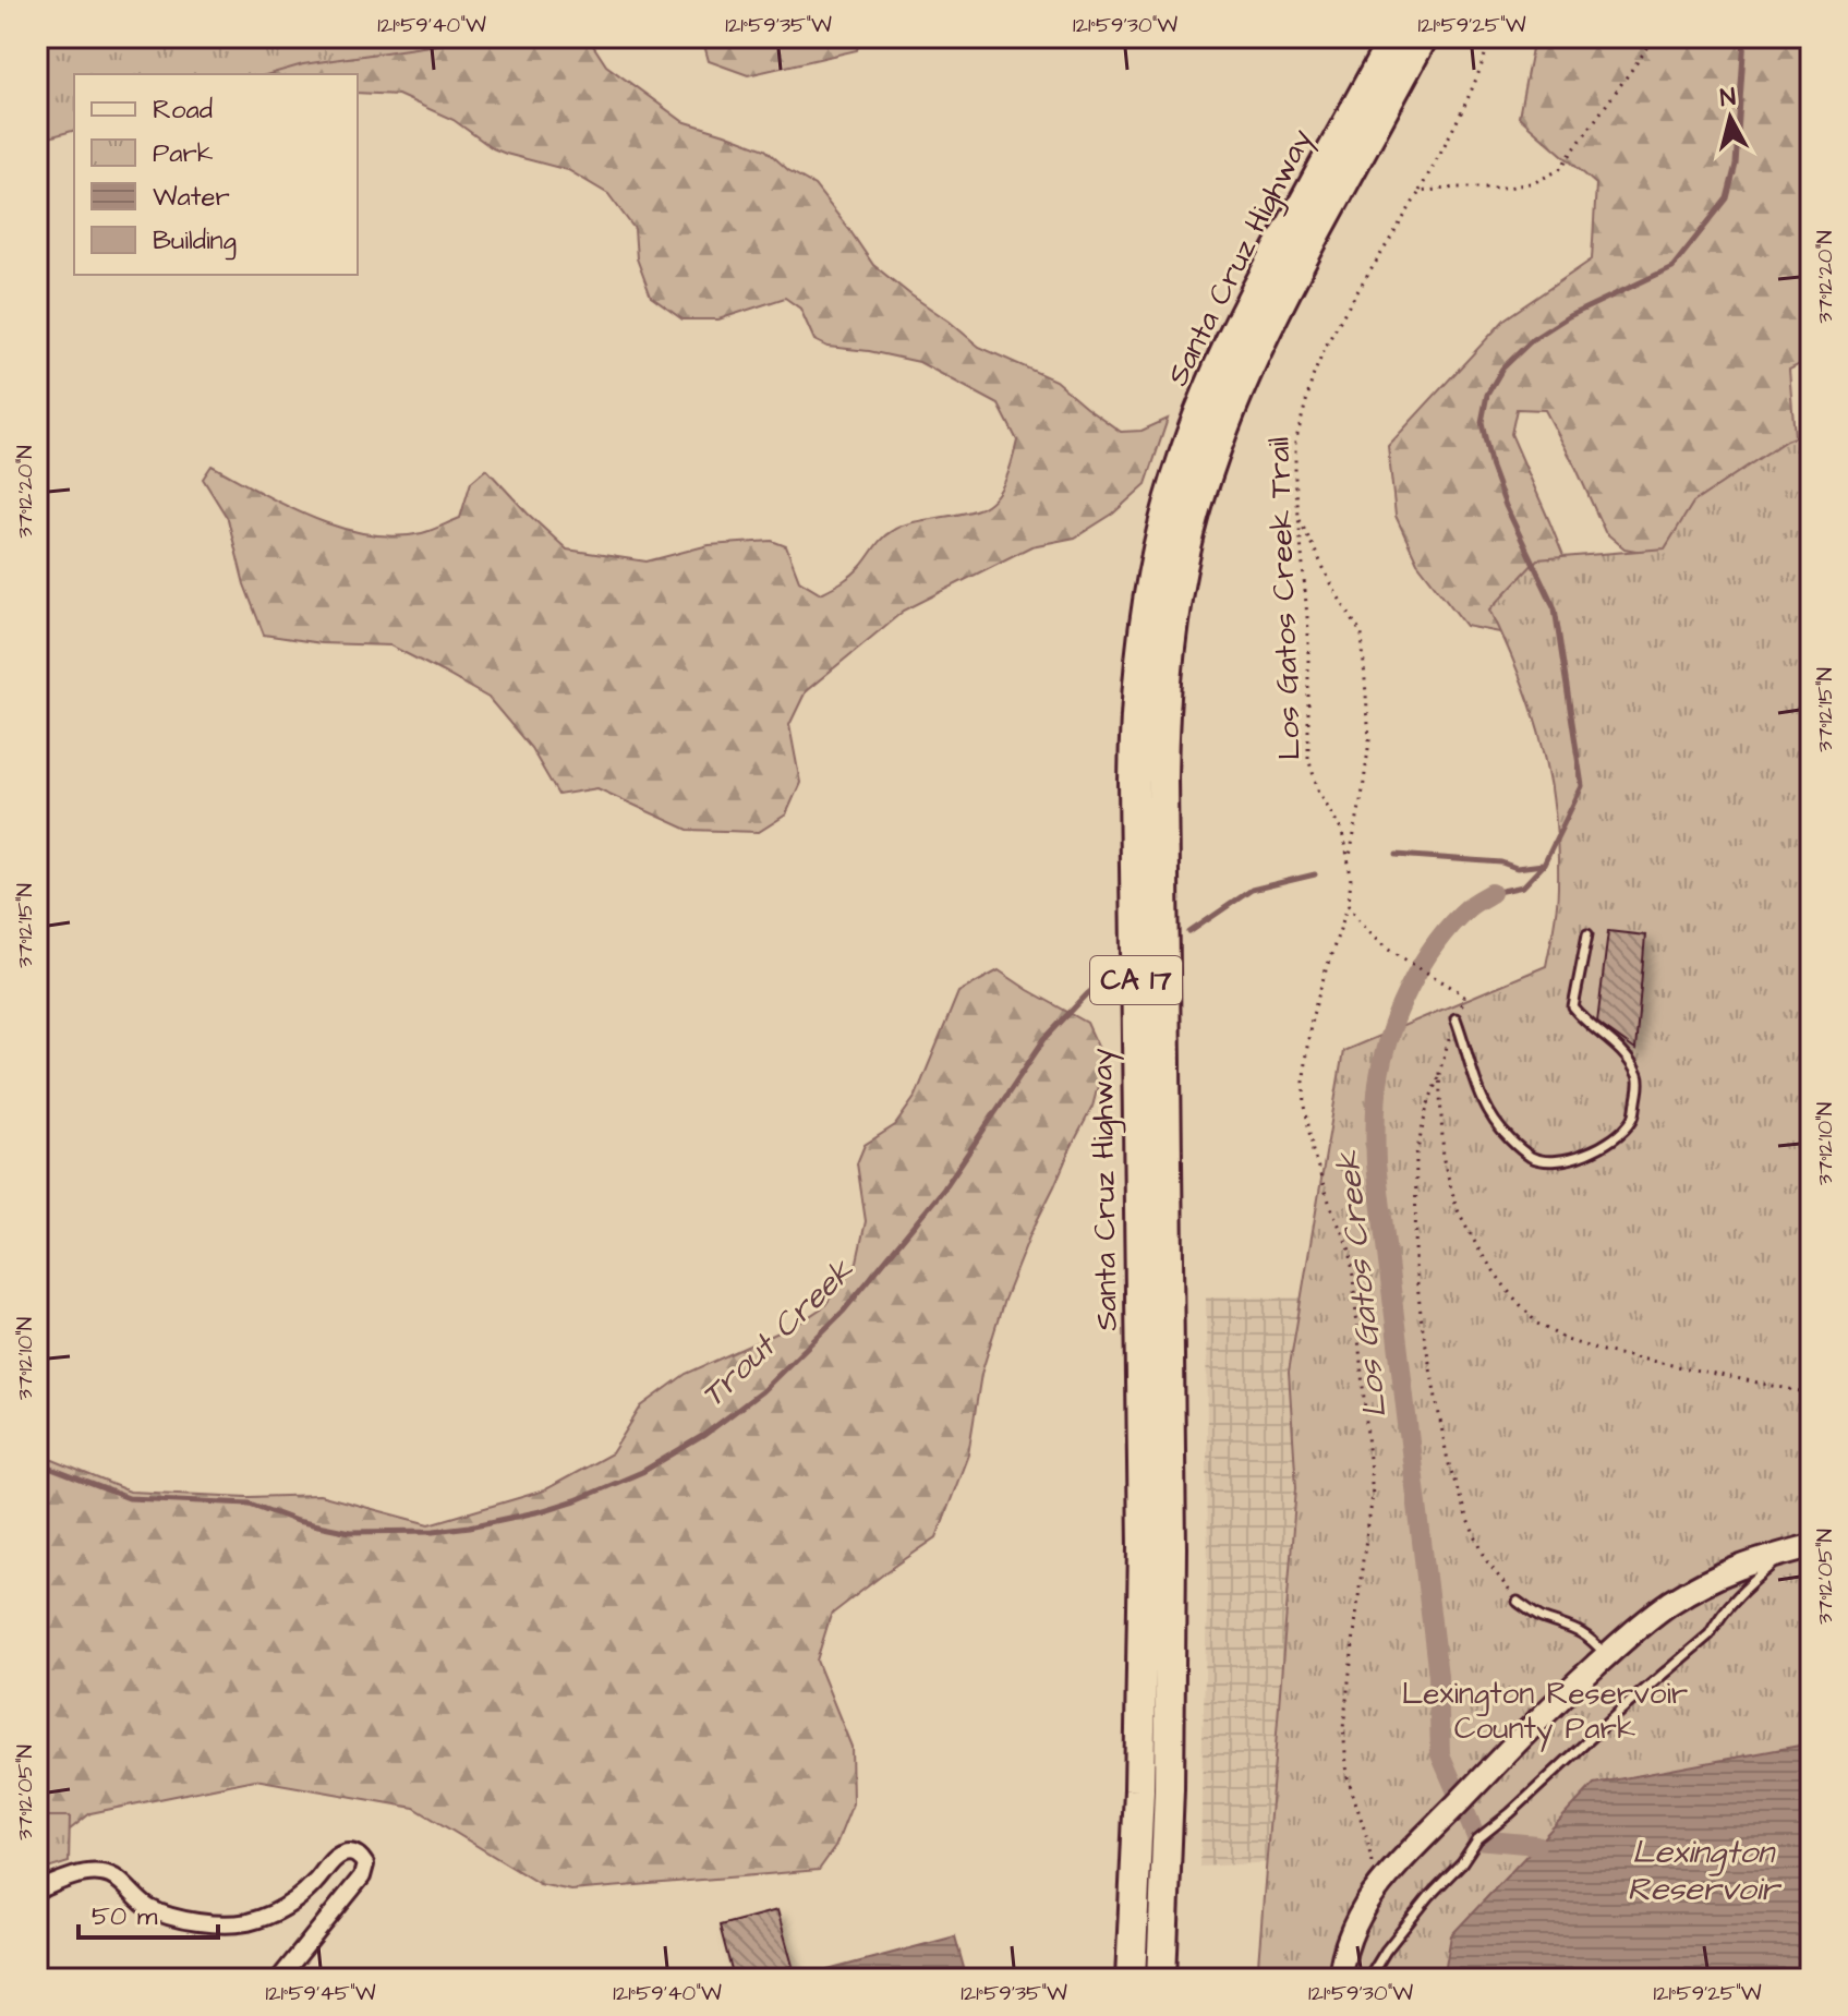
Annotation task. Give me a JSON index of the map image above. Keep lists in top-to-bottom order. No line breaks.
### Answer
{"streets":{"highway":["Santa Cruz Highway","CA 17"],"path":["Los Gatos Creek Trail"]},"water":["Los Gatos Creek","Trout Creek","Lexington Reservoir"],"parks":["Lexington Reservoir County Park"],"legend":["Road","Park","Water","Building"],"scale_bar":"50 m","north":"top","coordinates":["121°59'40\"W","121°59'35\"W","121°59'30\"W","121°59'25\"W","37°12'20\"N","37°12'15\"N","37°12'10\"N","37°12'05\"N","121°59'45\"W"]}
